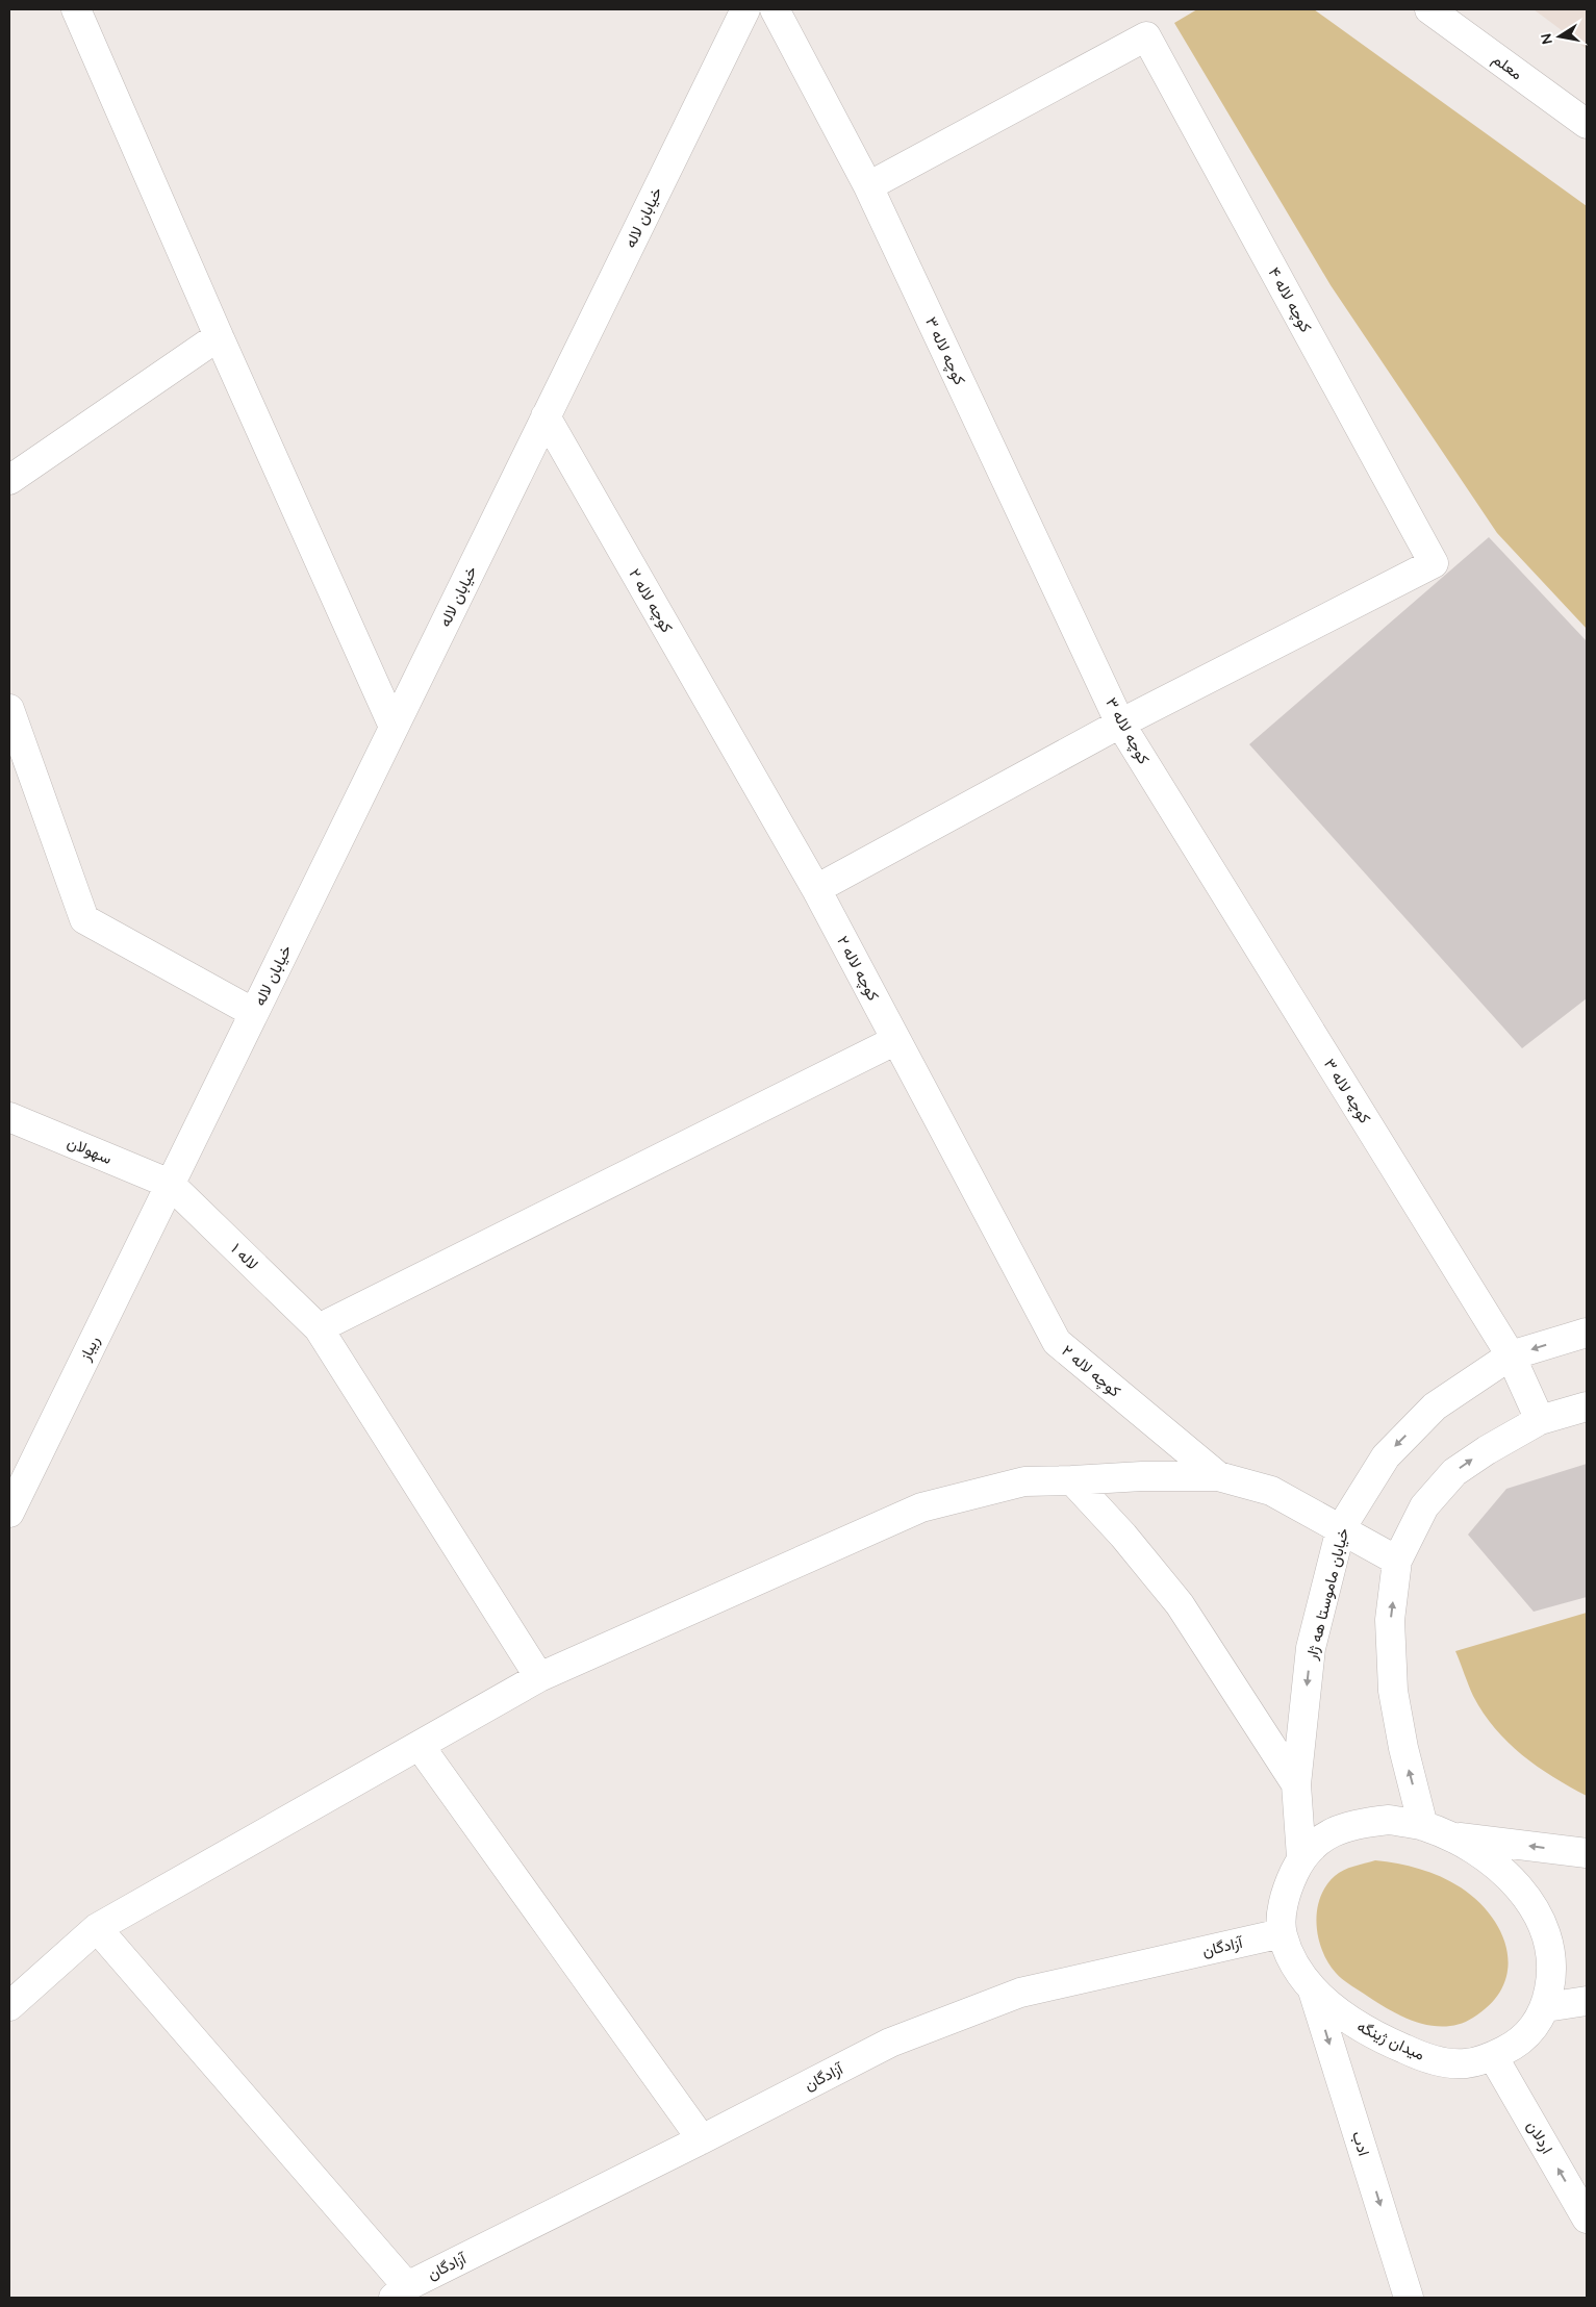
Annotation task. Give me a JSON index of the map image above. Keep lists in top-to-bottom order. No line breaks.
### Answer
{"streets":{"street":["معلم","خیابان لاله","کوچه لاله ۴","کوچه لاله ۳","کوچه لاله ۲","سهولان","لاله ۱","ریباز","خیابان ماموستا هه ژار","آزادگان","میدان ژینگه","اردلان","ادب"]},"crossings":[["خیابان لاله","کوچه لاله ۲"],["خیابان لاله","سهولان"],["خیابان لاله","لاله ۱"],["خیابان لاله","ریباز"],["کوچه لاله ۴","کوچه لاله ۳"],["کوچه لاله ۳","خیابان ماموستا هه ژار"],["سهولان","لاله ۱"],["سهولان","ریباز"],["لاله ۱","ریباز"],["خیابان ماموستا هه ژار","میدان ژینگه"],["آزادگان","میدان ژینگه"],["میدان ژینگه","اردلان"],["میدان ژینگه","ادب"]],"one_way":["اردلان","ادب"],"north":"left"}
